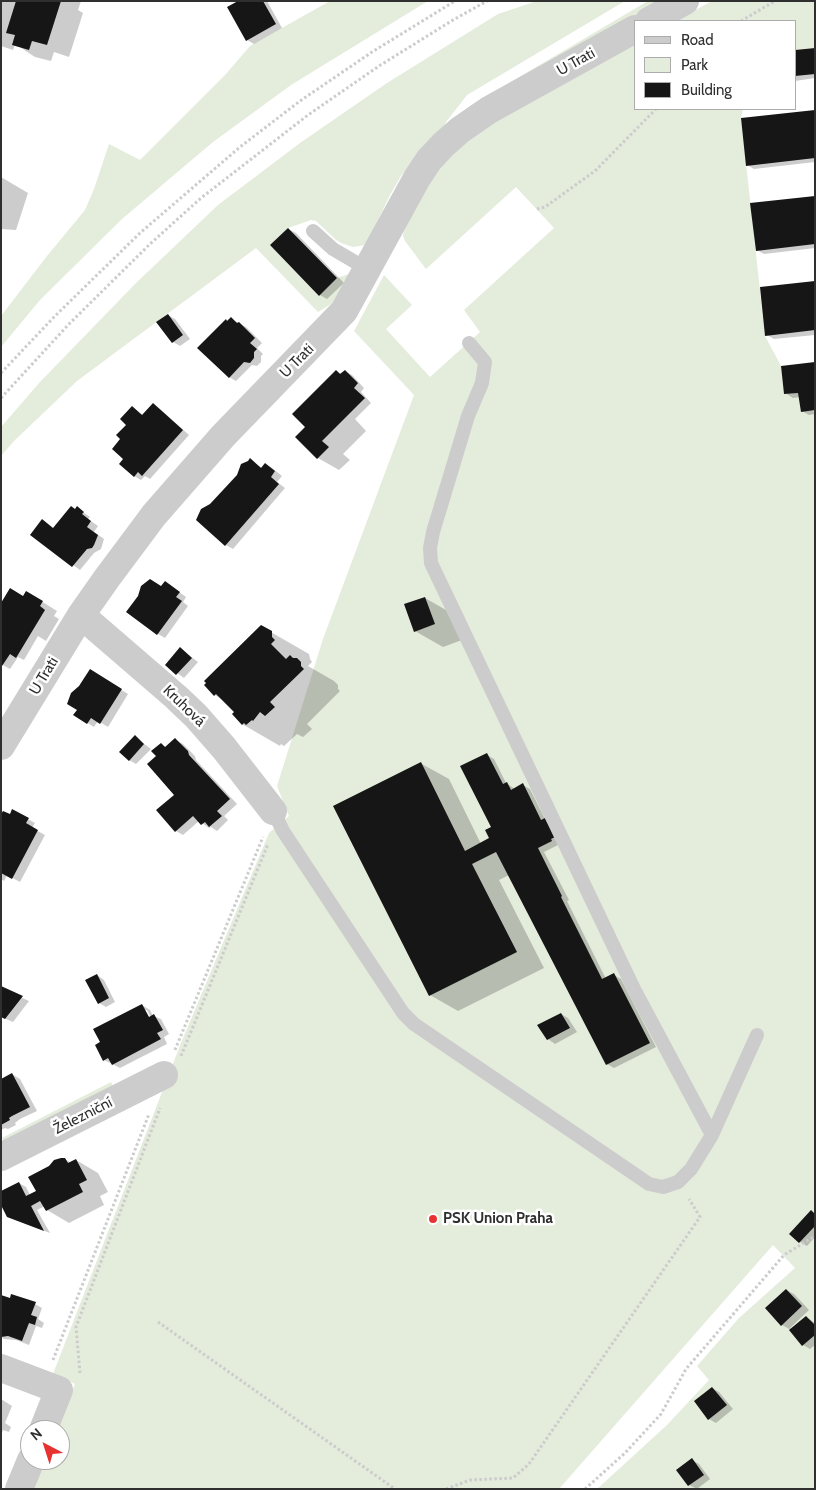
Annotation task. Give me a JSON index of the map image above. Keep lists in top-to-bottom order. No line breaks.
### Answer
{"streets":{"street":["U Trati","Kruhová","Železniční"]},"crossings":[["U Trati","Kruhová"]],"places":["PSK Union Praha"],"legend":["Road","Park","Building"],"north":"top left"}
